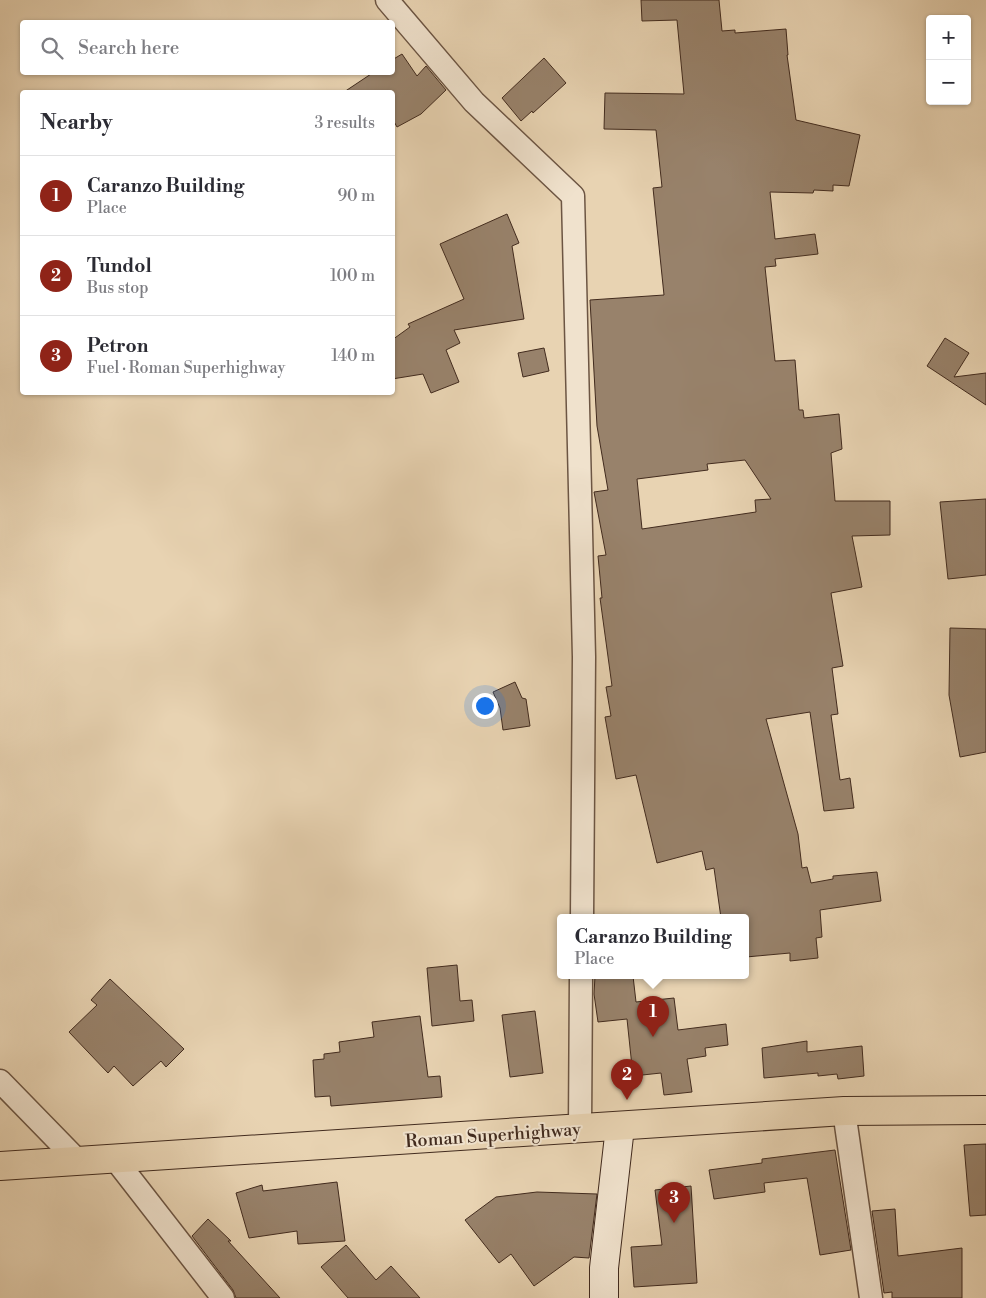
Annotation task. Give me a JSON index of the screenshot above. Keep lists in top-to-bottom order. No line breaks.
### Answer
{"streets":{"main road":["Roman Superhighway"]},"page":{"map_buttons":["+","−"],"search":"Search here","heading":["Nearby","3 results"],"list":[{"mark":"1","name":"Caranzo Building","note":"Place","value":"90 m"},{"mark":"2","name":"Tundol","note":"Bus stop","value":"100 m"},{"mark":"3","name":"Petron","note":"Fuel · Roman Superhighway","value":"140 m"}],"popup":["Caranzo Building","Place"],"pins":["1","2","3"]}}
